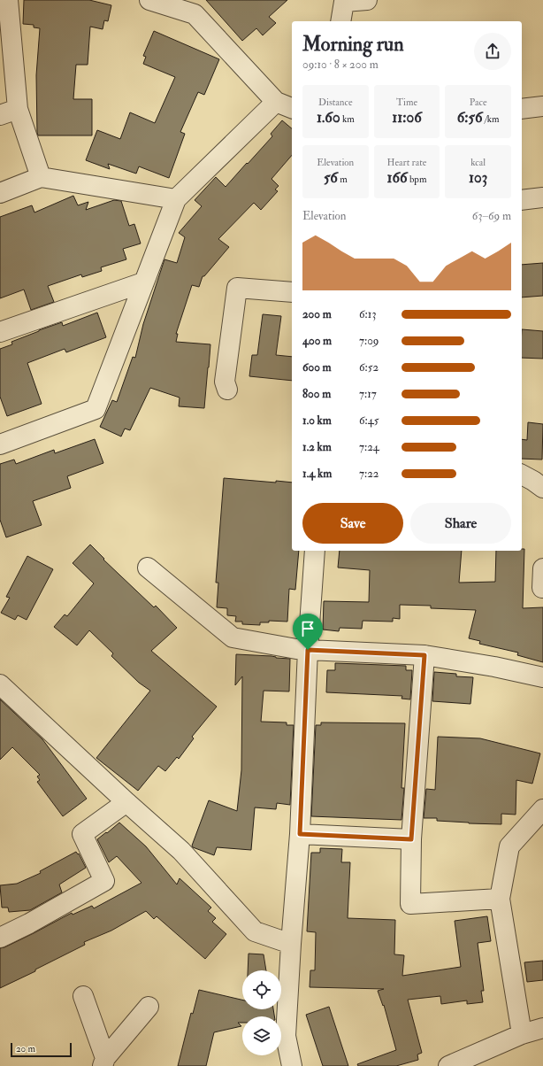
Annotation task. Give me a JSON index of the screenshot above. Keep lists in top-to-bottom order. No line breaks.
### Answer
{"scale_bar":"20 m","page":{"heading":["Morning run","09:10 · 8 × 200 m"],"stats":[["Distance","1.60 km"],["Time","11:06"],["Pace","6:56 /km"],["Elevation","56 m"],["Heart rate","166 bpm"],["kcal","103"]],"chart":["Elevation","63–69 m"],"list":[{"name":"200 m","note":"6:13"},{"name":"400 m","note":"7:09"},{"name":"600 m","note":"6:52"},{"name":"800 m","note":"7:17"},{"name":"1.0 km","note":"6:45"},{"name":"1.2 km","note":"7:24"},{"name":"1.4 km","note":"7:22"}],"buttons":["Save","Share"],"scale":"20 m"}}
